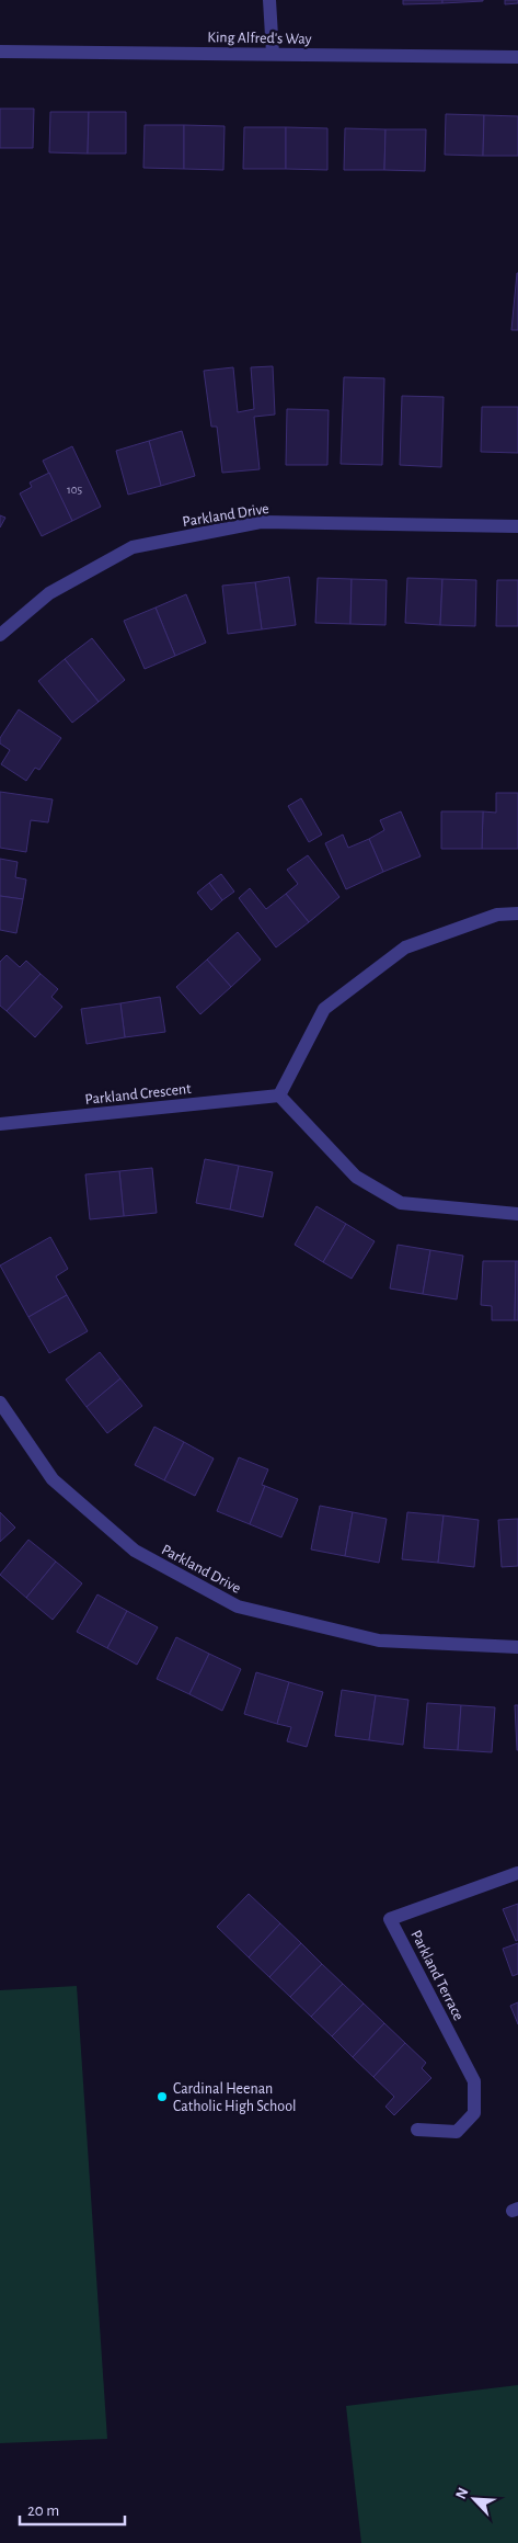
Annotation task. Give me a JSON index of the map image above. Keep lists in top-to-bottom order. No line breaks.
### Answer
{"streets":{"street":["King Alfred's Way","Parkland Drive","Parkland Crescent","Parkland Terrace"]},"places":["Cardinal Heenan Catholic High School"],"house_numbers":["105"],"scale_bar":"20 m","north":"top left"}
